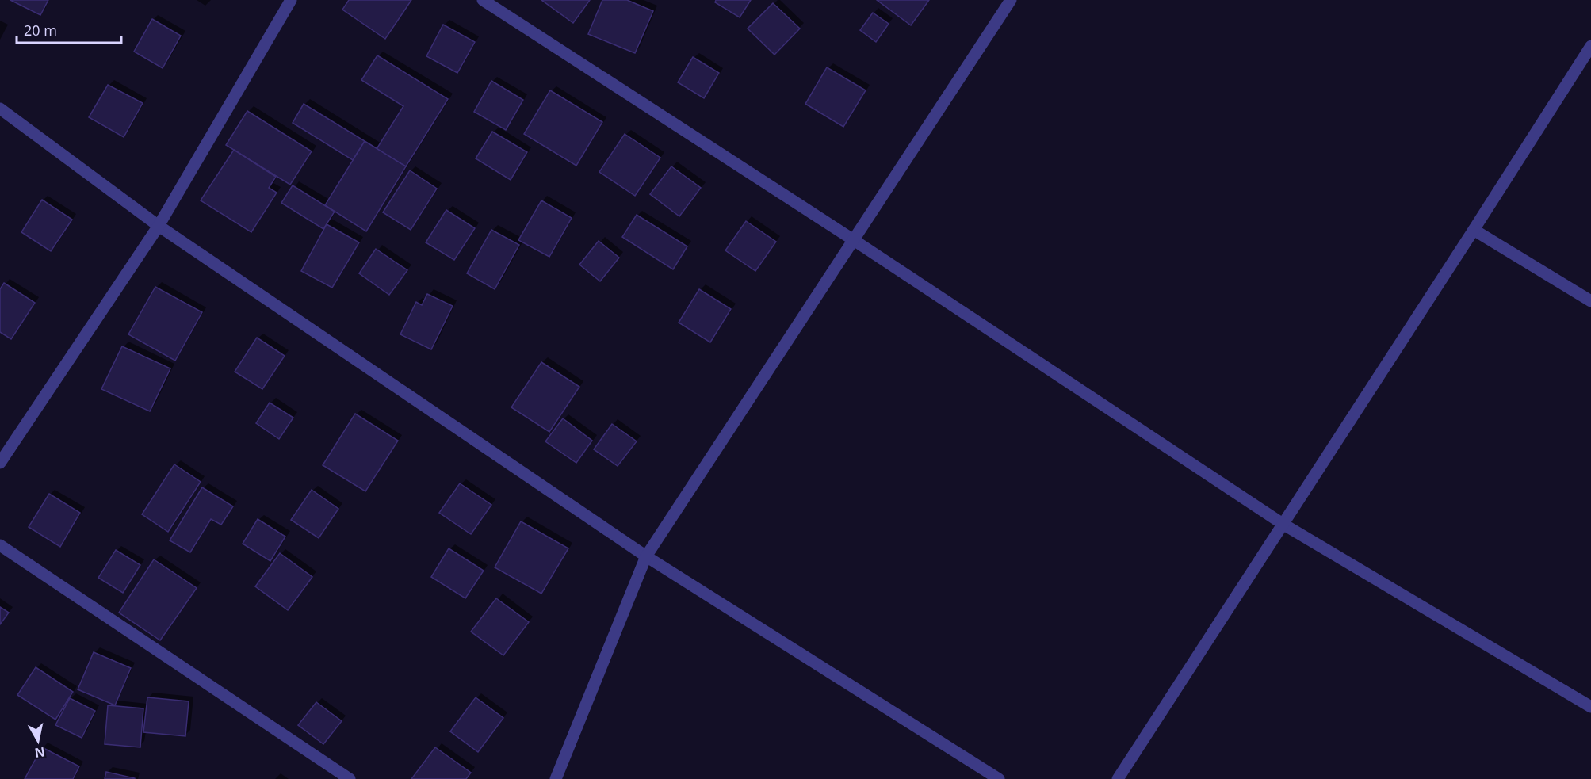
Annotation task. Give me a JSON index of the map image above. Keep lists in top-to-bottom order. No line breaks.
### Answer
{"scale_bar":"20 m","north":"bottom"}
